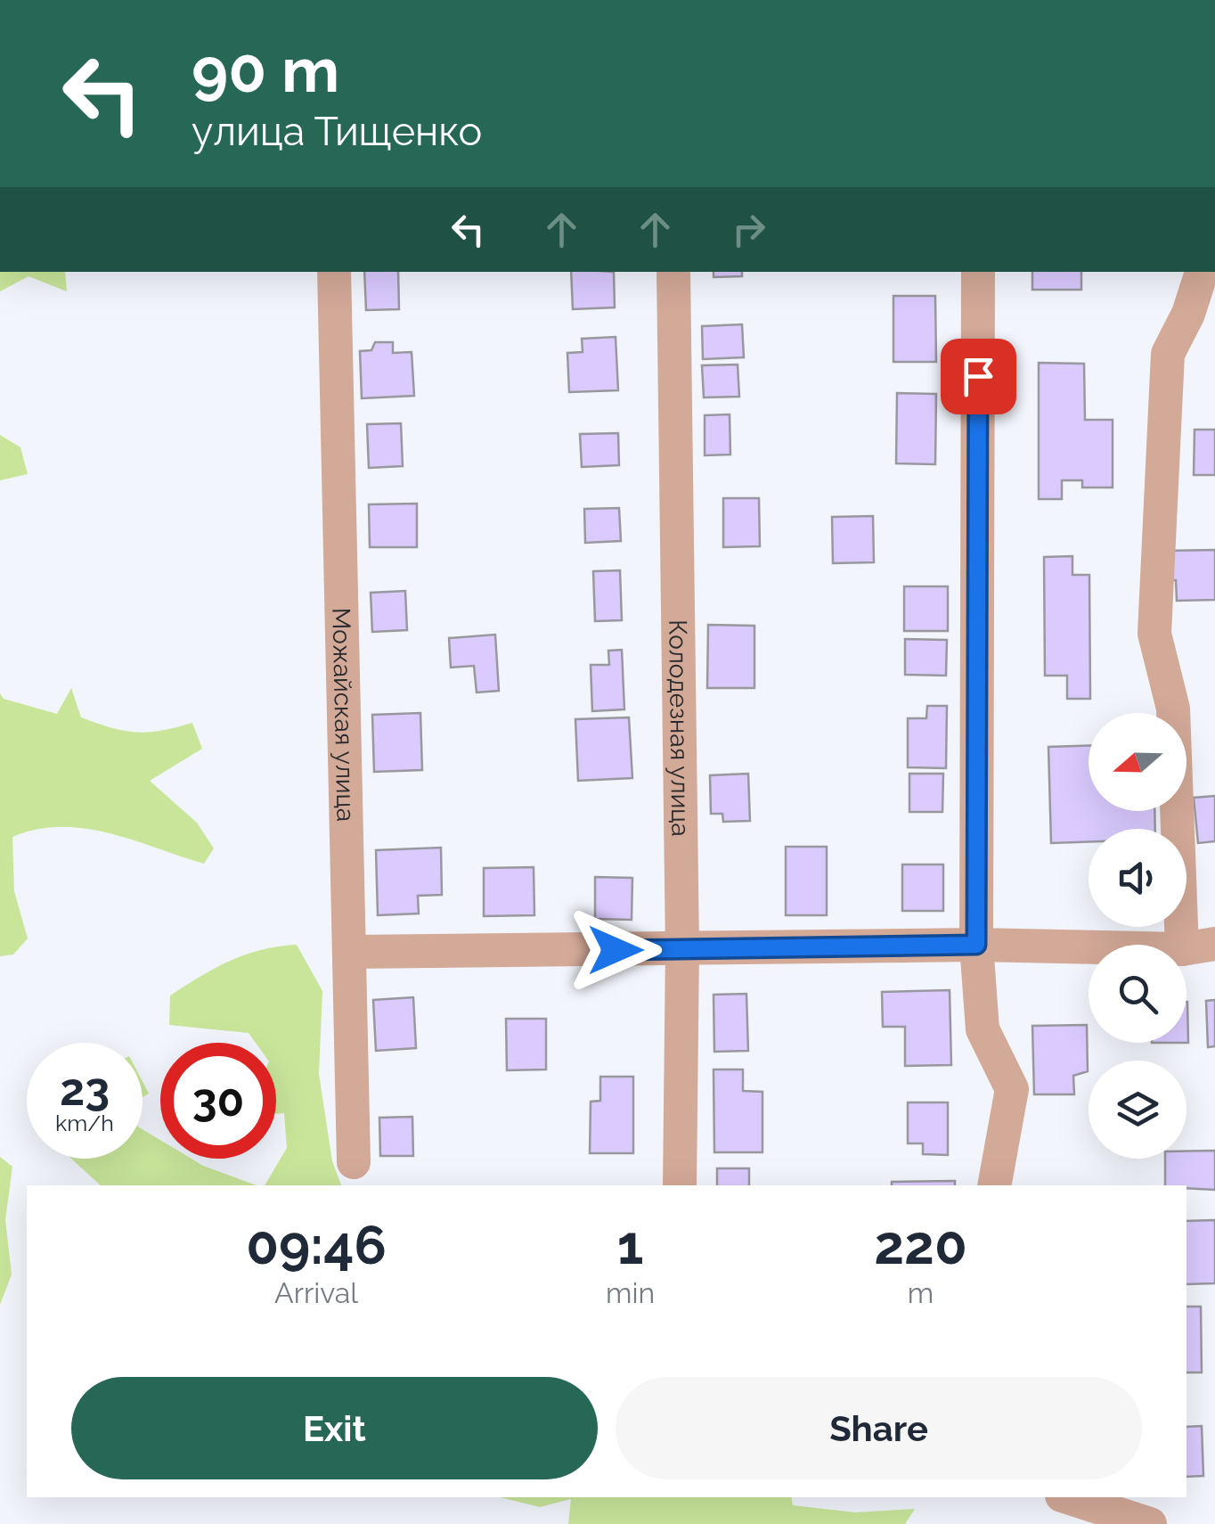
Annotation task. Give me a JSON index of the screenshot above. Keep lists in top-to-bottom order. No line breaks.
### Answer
{"streets":{"street":["Можайская улица","Колодезная улица"]},"north":"left","page":{"turn":["90 m","улица Тищенко"],"speed":"23 km/h","limit":"30","eta":["09:46","Arrival","1","min","220","m"],"buttons":["Exit","Share"]}}
